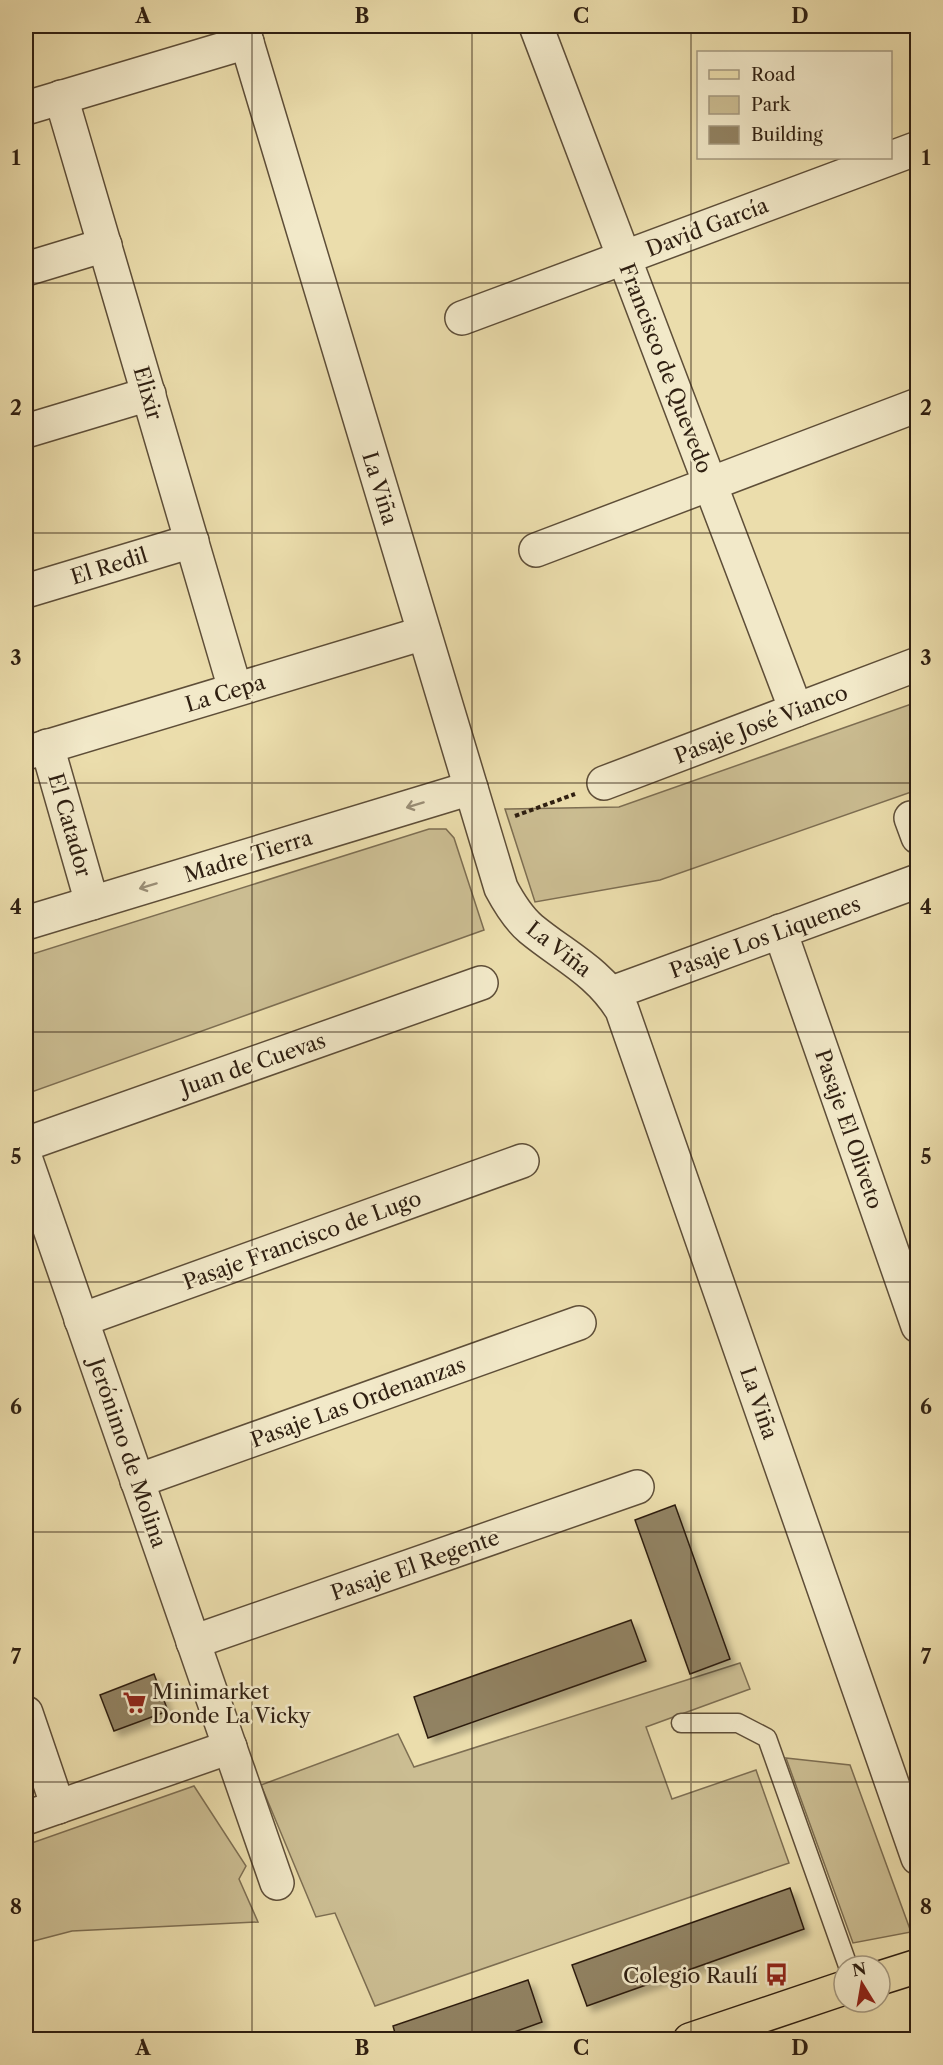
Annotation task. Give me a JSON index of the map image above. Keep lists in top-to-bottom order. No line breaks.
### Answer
{"streets":{"street":["David García","Francisco de Quevedo","Elixir","La Viña","El Redil","La Cepa","Pasaje José Vianco","El Catador","Madre Tierra","Pasaje Los Liquenes","Juan de Cuevas","Pasaje El Oliveto","Pasaje Francisco de Lugo","Pasaje Las Ordenanzas","Jerónimo de Molina","Pasaje El Regente"]},"crossings":[["David García","Francisco de Quevedo"],["Francisco de Quevedo","Pasaje José Vianco"],["Elixir","El Redil"],["Elixir","La Cepa"],["La Viña","La Cepa"],["La Viña","Madre Tierra"],["La Viña","Pasaje Los Liquenes"],["La Cepa","El Catador"],["El Catador","Madre Tierra"],["Pasaje Los Liquenes","Pasaje El Oliveto"],["Pasaje Francisco de Lugo","Jerónimo de Molina"],["Pasaje Las Ordenanzas","Jerónimo de Molina"],["Jerónimo de Molina","Pasaje El Regente"]],"one_way":["Madre Tierra"],"places":{"supermarket":["Minimarket Donde La Vicky"],"bus stop":["Colegio Raulí"]},"legend":["Road","Park","Building"],"north":"top","grid":{"columns":["A","B","C","D"],"rows":["1","2","3","4","5","6","7","8"]}}
